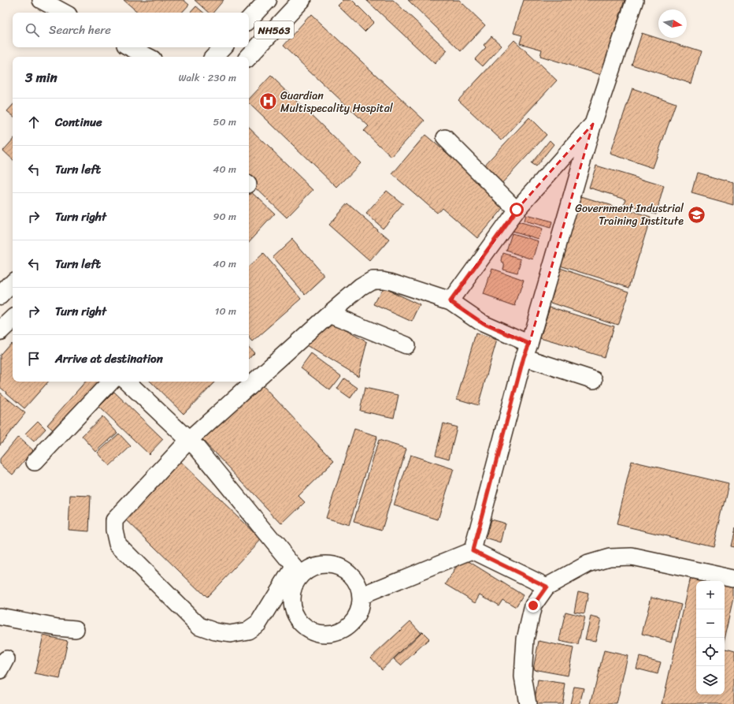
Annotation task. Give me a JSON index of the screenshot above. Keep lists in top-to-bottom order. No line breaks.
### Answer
{"streets":{"highway":["NH563"]},"places":{"hospital":["Guardian Multispecality Hospital"],"school or university":["Government Industrial Training Institute"]},"north":"right","page":{"search":"Search here","heading":["3 min","Walk · 230 m"],"list":[["Continue","50 m"],["Turn left","40 m"],["Turn right","90 m"],["Turn left","40 m"],["Turn right","10 m"],"Arrive at destination"],"map_buttons":["+","−"]}}
